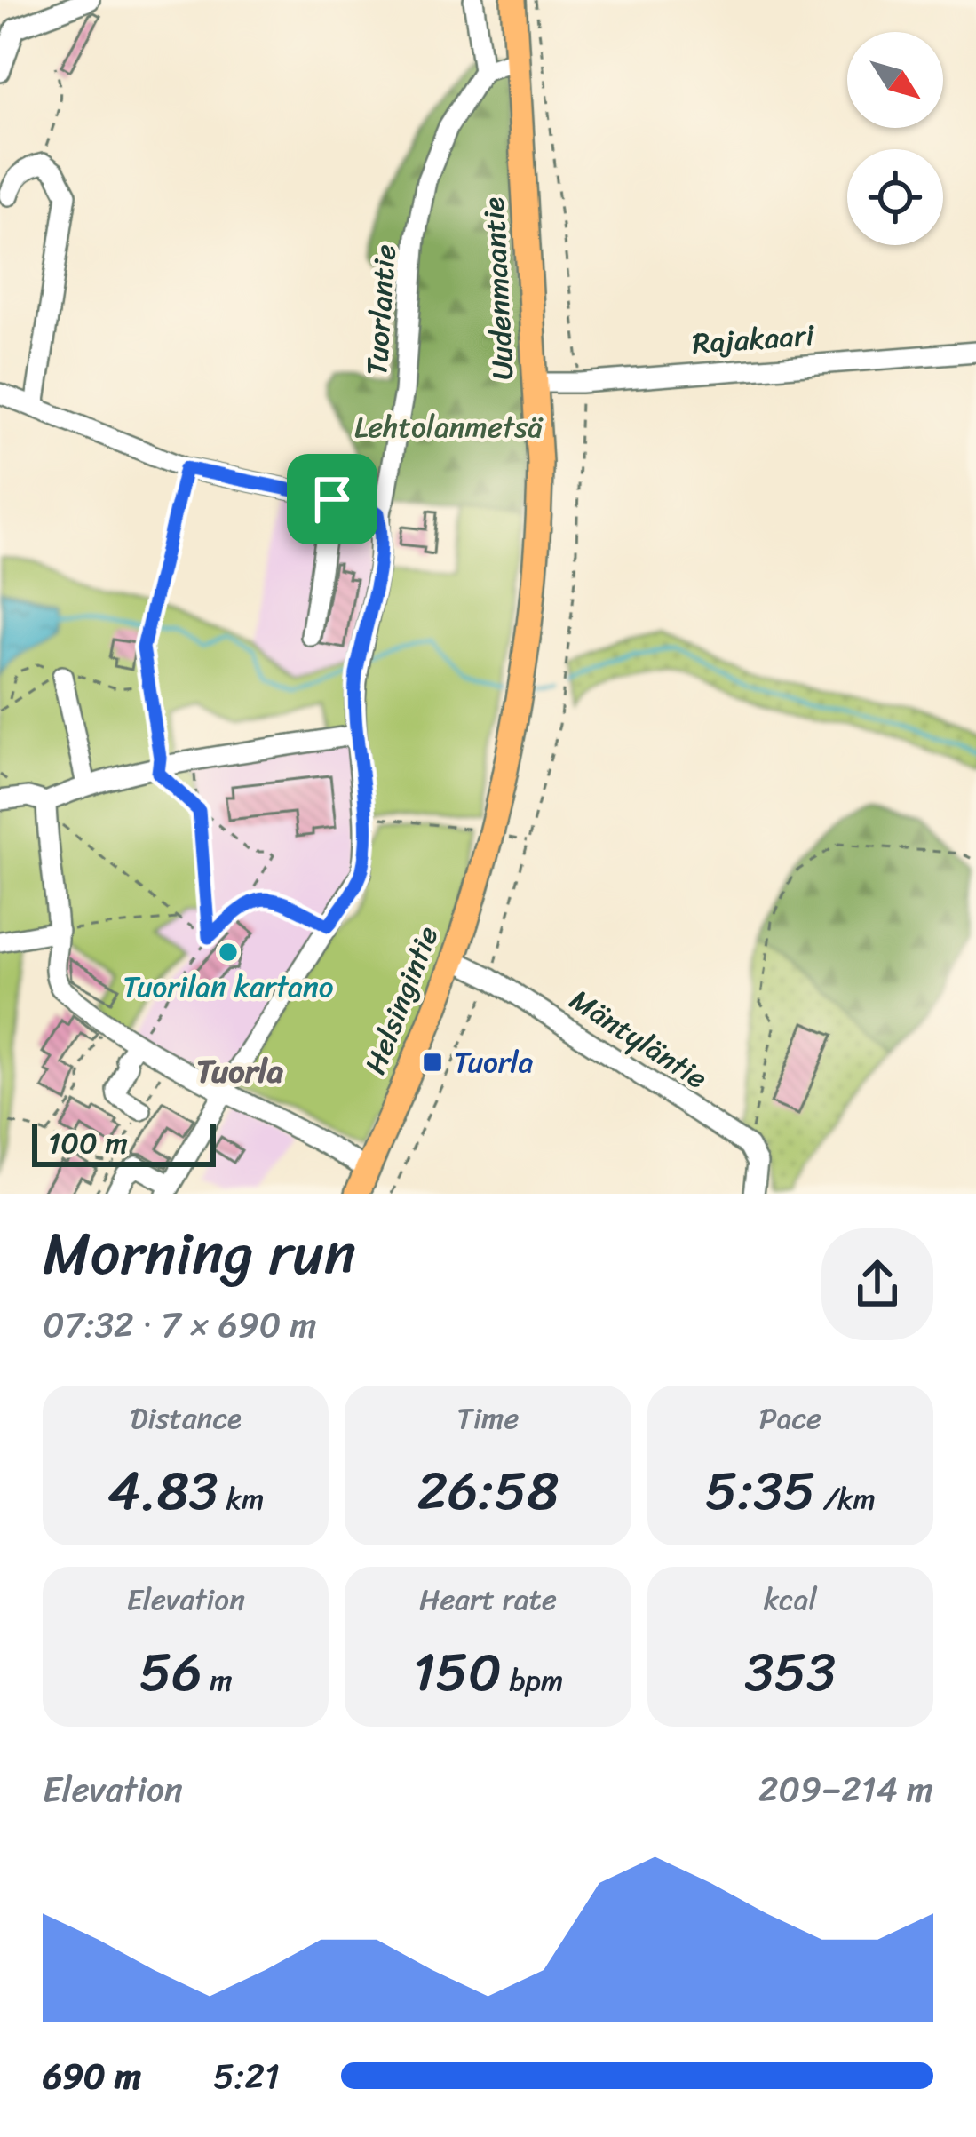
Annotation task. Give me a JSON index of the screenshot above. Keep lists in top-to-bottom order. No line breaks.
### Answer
{"streets":{"main road":["Uudenmaantie","Helsingintie"],"street":["Tuorlantie","Rajakaari","Mäntyläntie"]},"crossings":[["Uudenmaantie","Rajakaari"],["Uudenmaantie","Helsingintie"],["Helsingintie","Mäntyläntie"]],"districts":["Tuorla"],"parks":["Lehtolanmetsä"],"places":{"other":["Tuorilan kartano"],"transit":["Tuorla"]},"scale_bar":"100 m","north":"bottom right","page":{"scale":"100 m","heading":["Morning run","07:32 · 7 × 690 m"],"stats":[["Distance","4.83 km"],["Time","26:58"],["Pace","5:35 /km"],["Elevation","56 m"],["Heart rate","150 bpm"],["kcal","353"]],"chart":["Elevation","209–214 m"],"list":[{"name":"690 m","note":"5:21"}]}}
